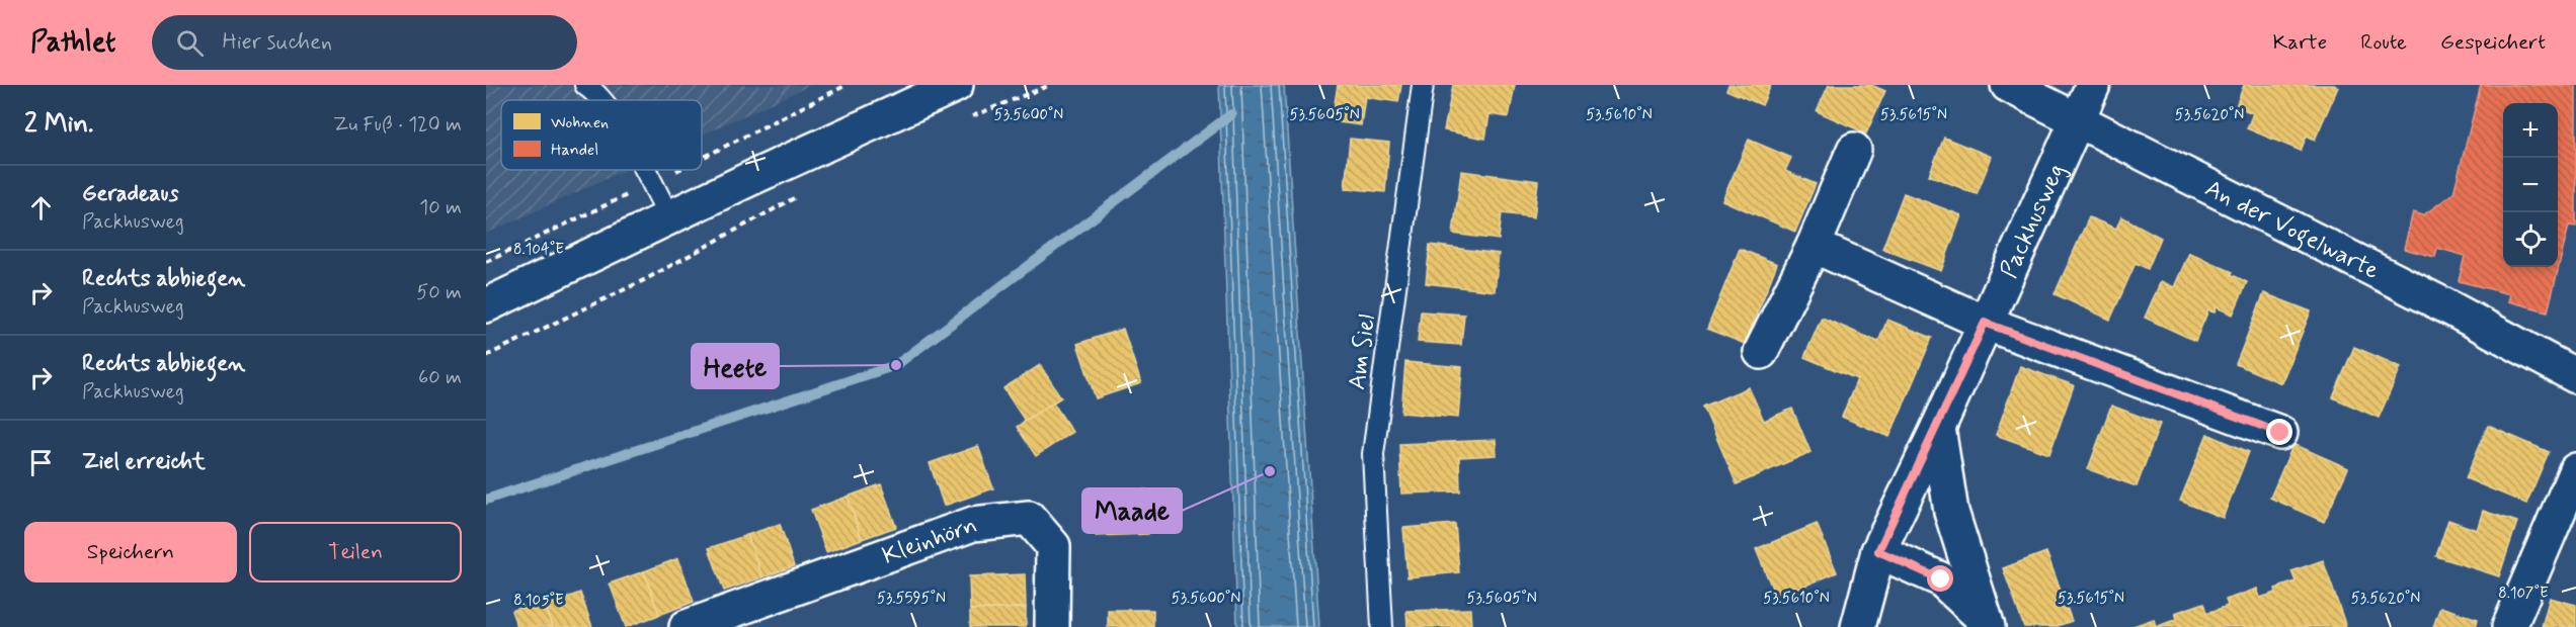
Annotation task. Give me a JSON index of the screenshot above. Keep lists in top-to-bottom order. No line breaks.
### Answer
{"streets":{"street":["Packhusweg","An der Vogelwarte","Kleinhörn"],"lane":["Am Siel"]},"crossings":[["Packhusweg","An der Vogelwarte"]],"places":["Heete","Maade"],"legend":["Wohnen","Handel"],"page":{"header":"Pathlet","search":"Hier suchen","nav":["Karte","Route","Gespeichert"],"heading":["2 Min.","Zu Fuß · 120 m"],"map_buttons":["+","−"],"list":[["Geradeaus","Packhusweg","10 m"],["Rechts abbiegen","Packhusweg","50 m"],["Rechts abbiegen","Packhusweg","60 m"],"Ziel erreicht"],"buttons":["Speichern","Teilen"]},"coordinates":["53.5610°N","53.5620°N","53.5600°N","53.5605°N","53.5615°N","8.104°E","8.107°E","53.5595°N","8.105°E"]}
